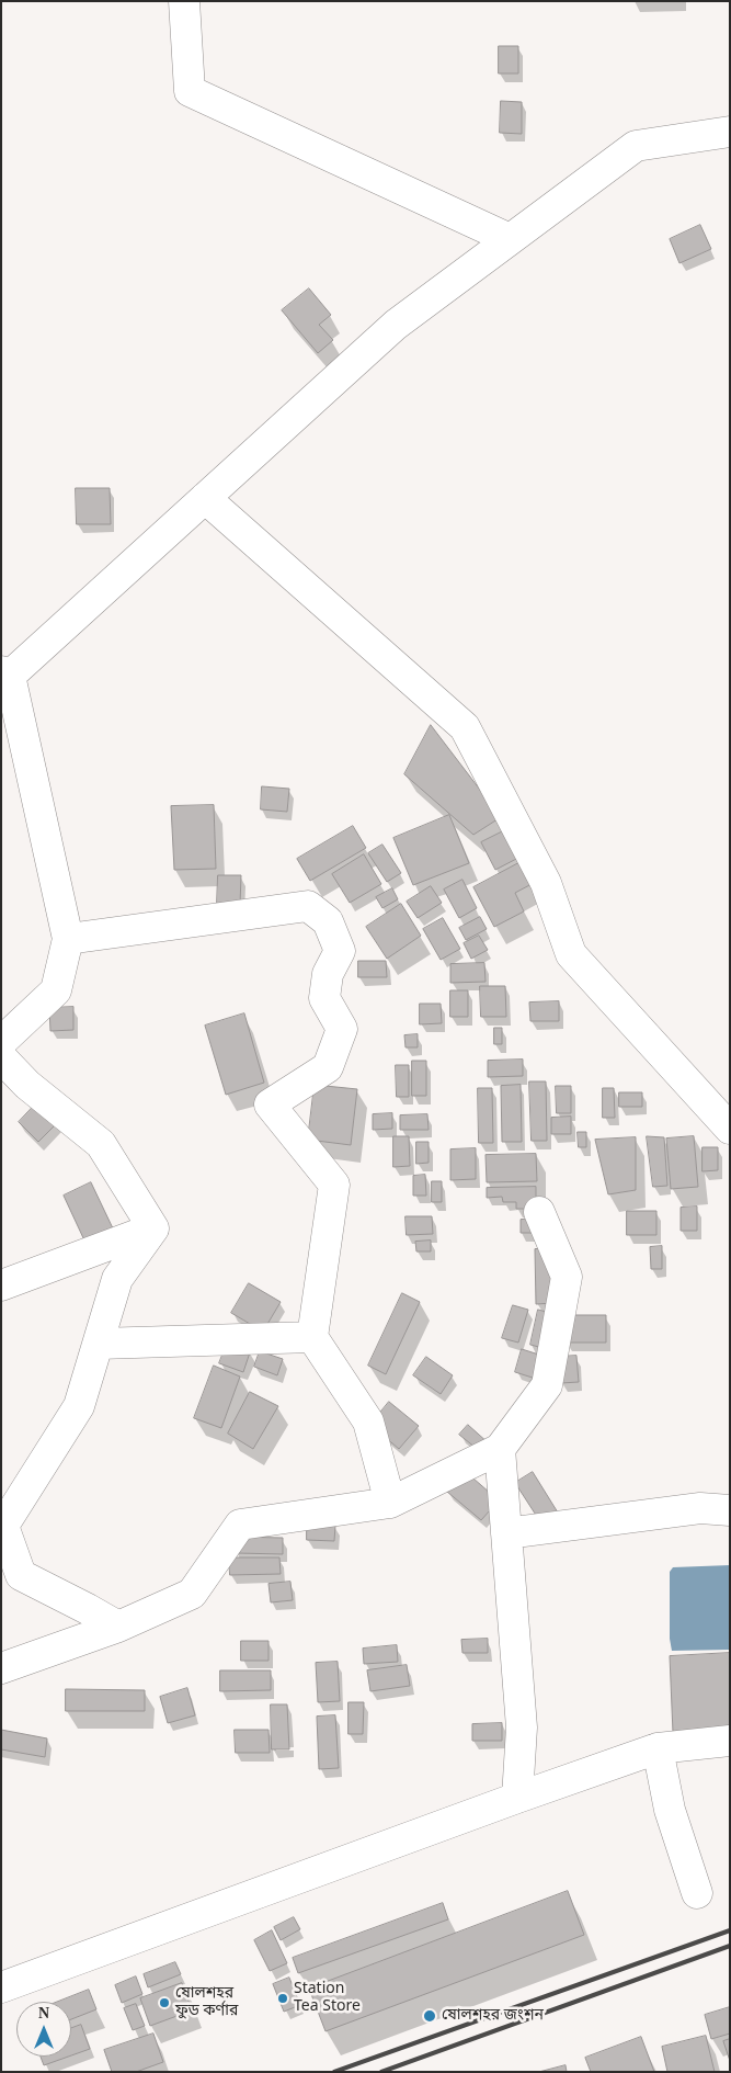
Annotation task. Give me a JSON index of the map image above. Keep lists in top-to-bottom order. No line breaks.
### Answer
{"places":["Station Tea Store","ষোলশহর ফুড কর্ণার","ষোলশহর জংশন"],"north":"top"}
